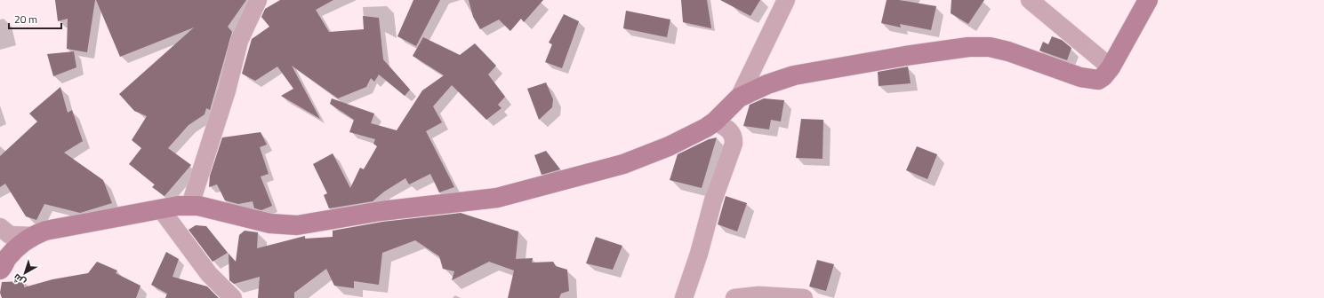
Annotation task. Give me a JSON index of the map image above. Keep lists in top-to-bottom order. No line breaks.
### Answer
{"scale_bar":"20 m","north":"bottom left"}
